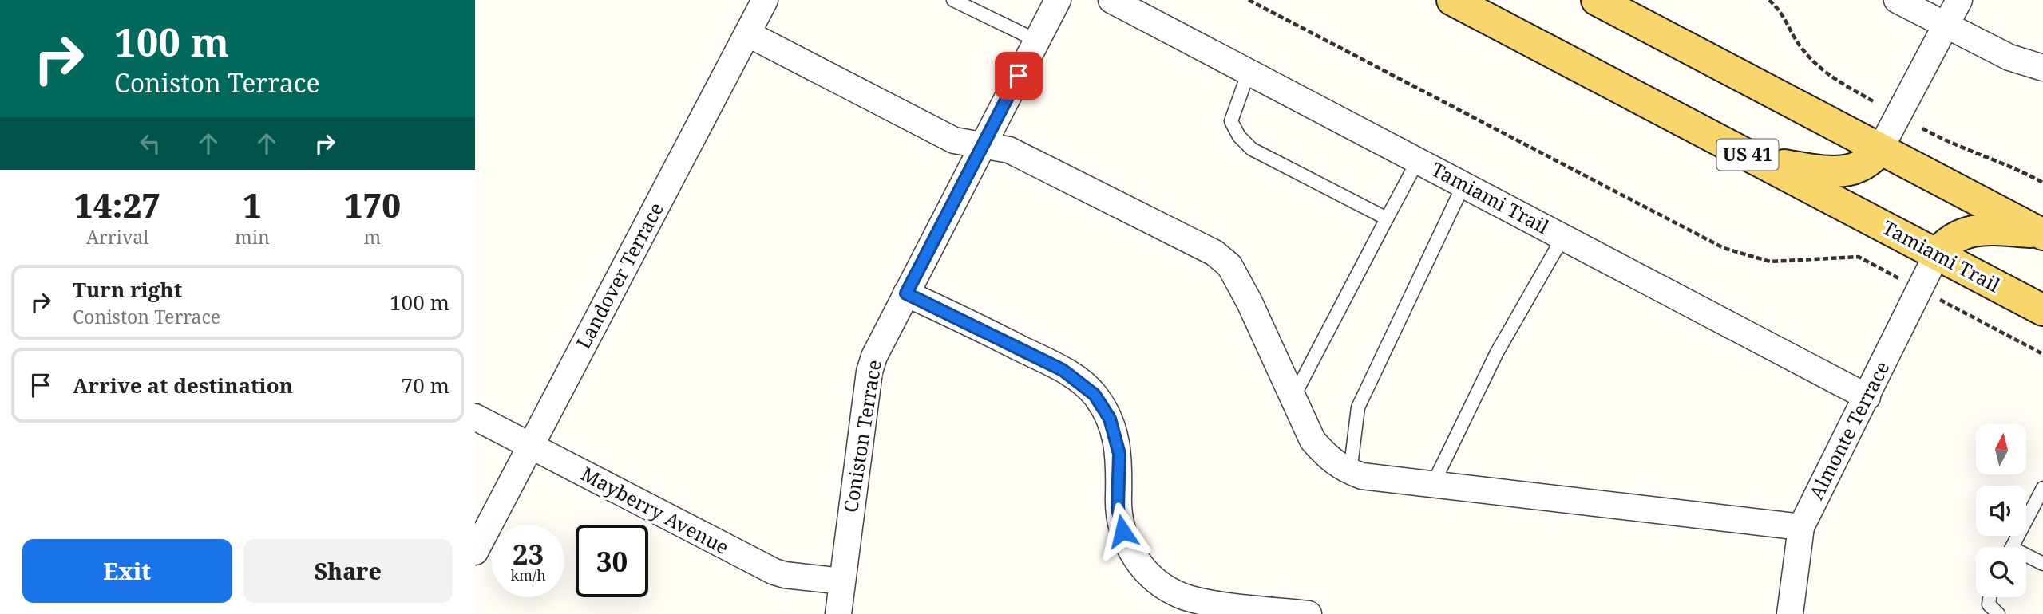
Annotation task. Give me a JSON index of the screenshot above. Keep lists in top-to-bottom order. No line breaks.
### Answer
{"streets":{"main road":["US 41","Tamiami Trail"],"street":["Landover Terrace","Almonte Terrace","Coniston Terrace","Mayberry Avenue"]},"crossings":[["Tamiami Trail","Almonte Terrace"],["Landover Terrace","Mayberry Avenue"],["Coniston Terrace","Mayberry Avenue"]],"north":"top","page":{"turn":["100 m","Coniston Terrace"],"eta":["14:27","Arrival","1","min","170","m"],"list":[{"name":"Turn right","note":"Coniston Terrace","value":"100 m"},{"name":"Arrive at destination","value":"70 m"}],"speed":"23 km/h","limit":"30","buttons":["Exit","Share"]}}
